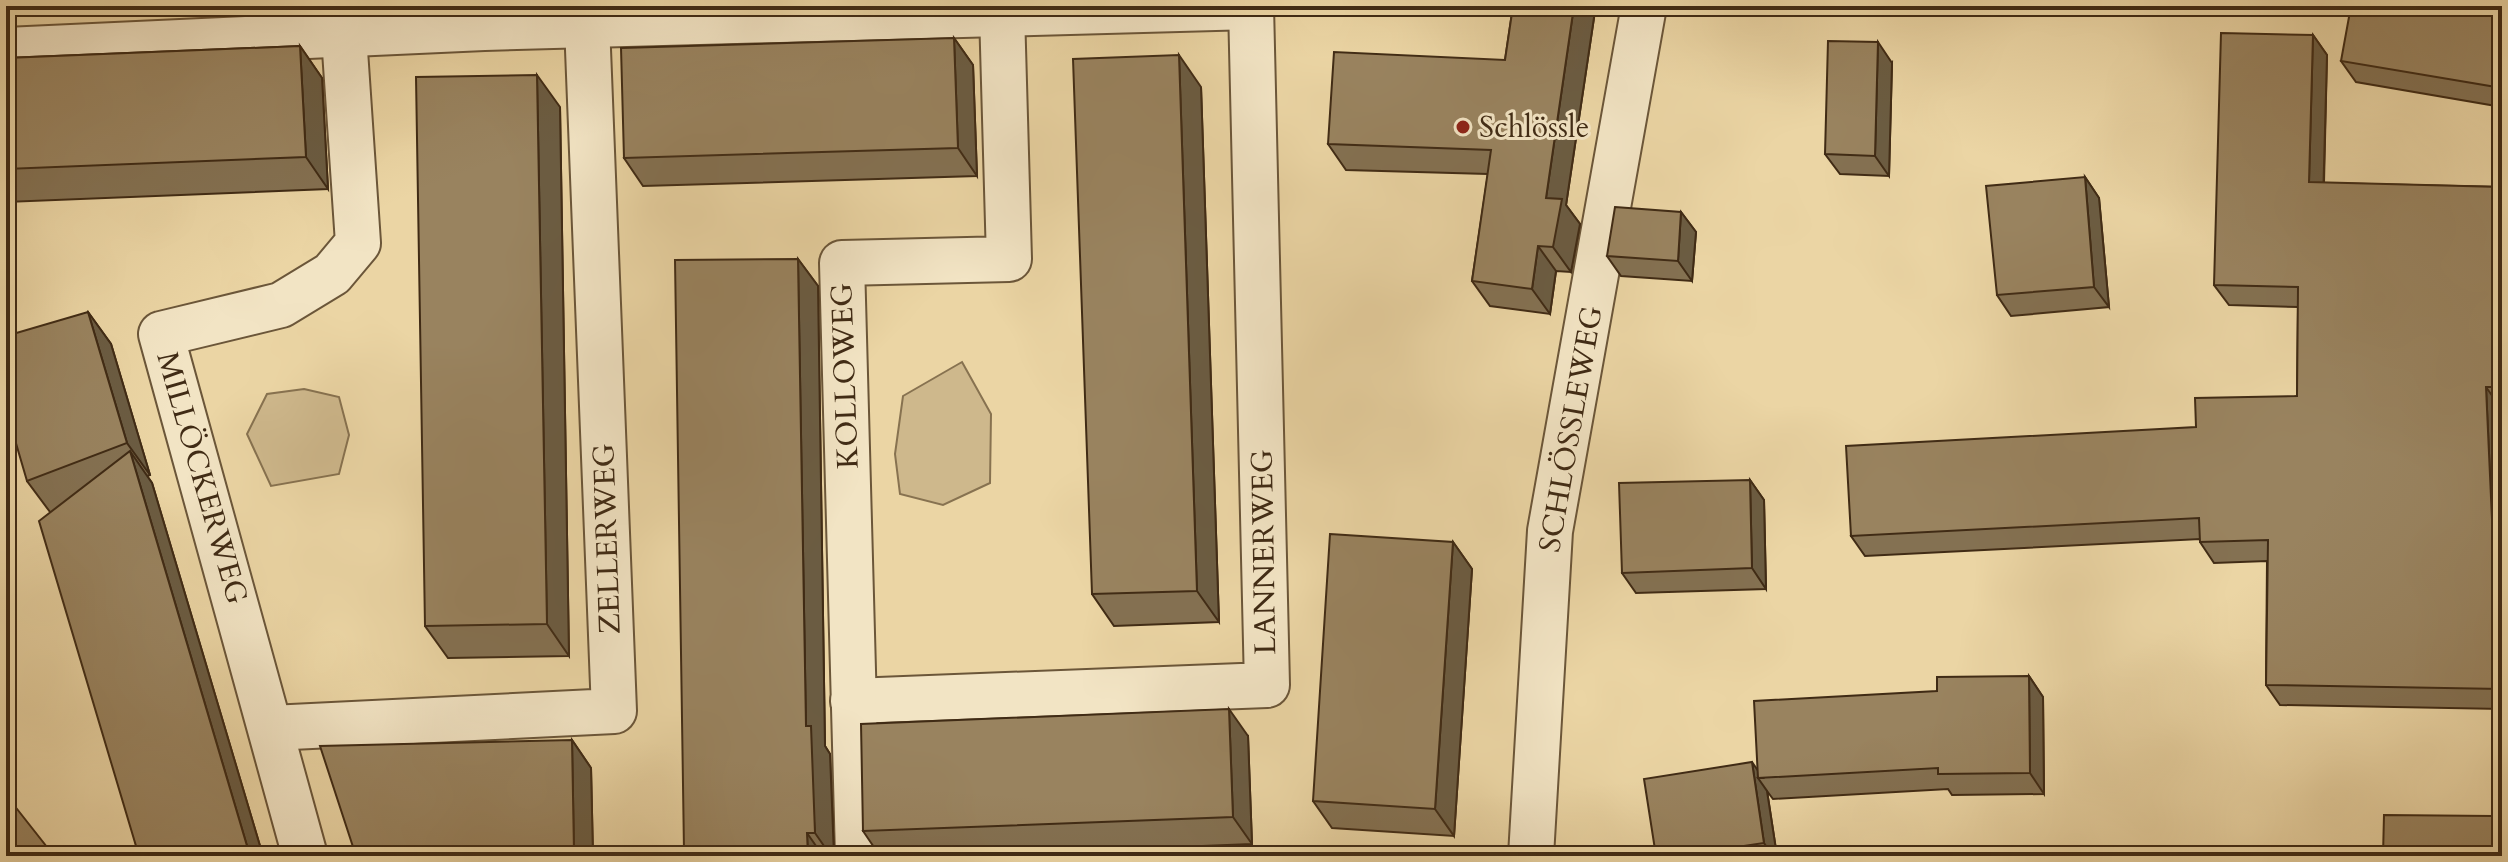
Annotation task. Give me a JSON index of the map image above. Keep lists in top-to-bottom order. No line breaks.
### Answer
{"streets":{"street":["KOLLOWEG","SCHLÖSSLEWEG","MILLÖCKERWEG","ZELLERWEG","LANNERWEG"]},"crossings":[["KOLLOWEG","LANNERWEG"],["MILLÖCKERWEG","ZELLERWEG"]],"places":["Schlössle"]}
